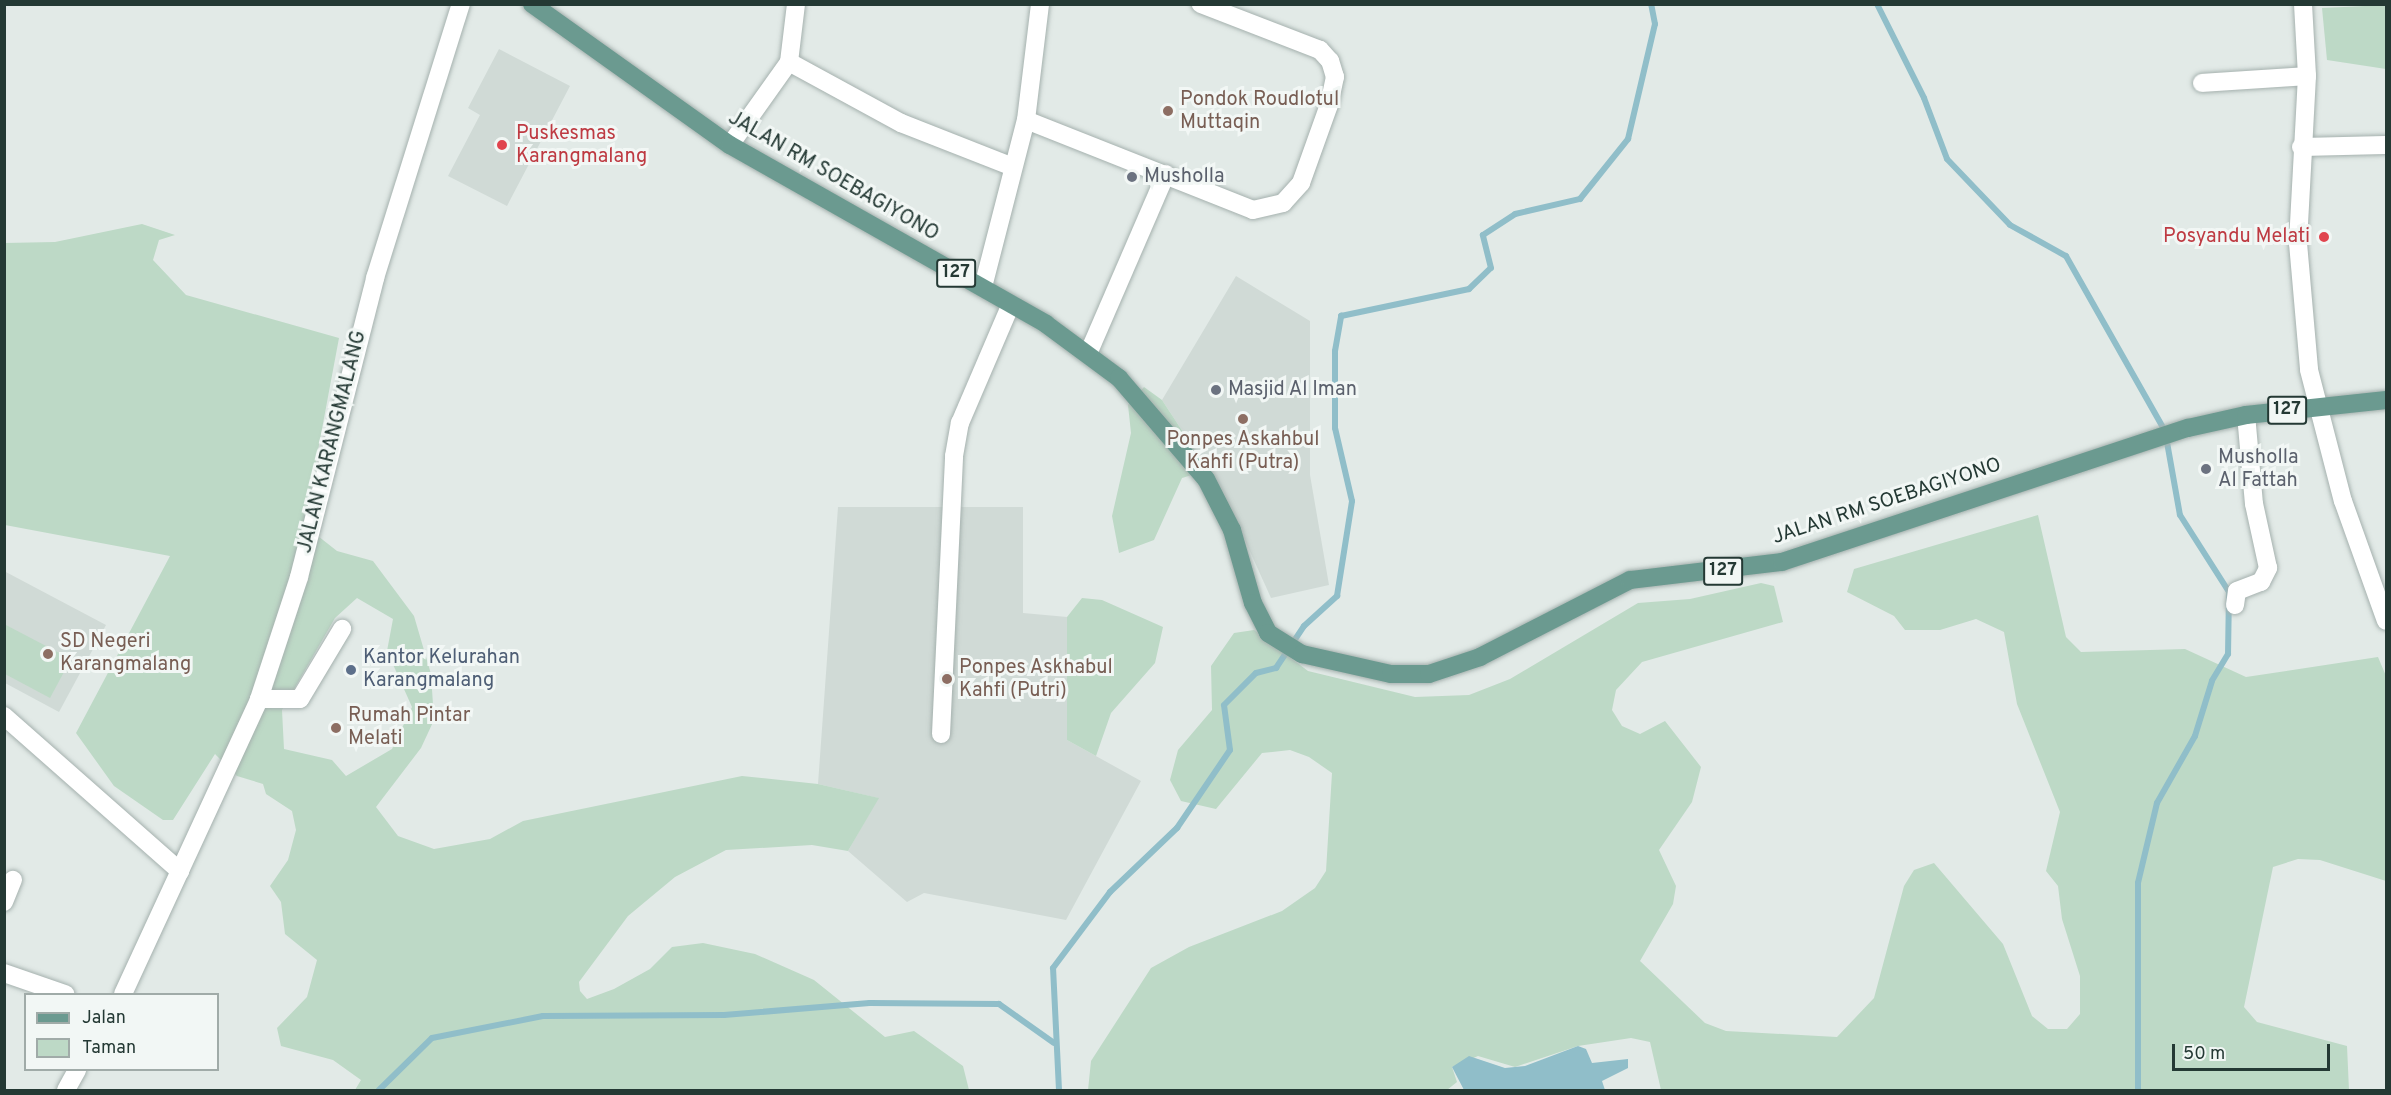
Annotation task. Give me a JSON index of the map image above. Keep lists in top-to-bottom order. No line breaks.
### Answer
{"streets":{"main road":["JALAN RM SOEBAGIYONO","127"],"street":["JALAN KARANGMALANG"]},"places":["Pondok Roudlotul Muttaqin","Puskesmas Karangmalang","Musholla","Posyandu Melati","Masjid Al Iman","Ponpes Askahbul Kahfi (Putra)","Musholla Al Fattah","SD Negeri Karangmalang","Kantor Kelurahan Karangmalang","Ponpes Askhabul Kahfi (Putri)","Rumah Pintar Melati"],"legend":["Jalan","Taman"],"scale_bar":"50 m"}
